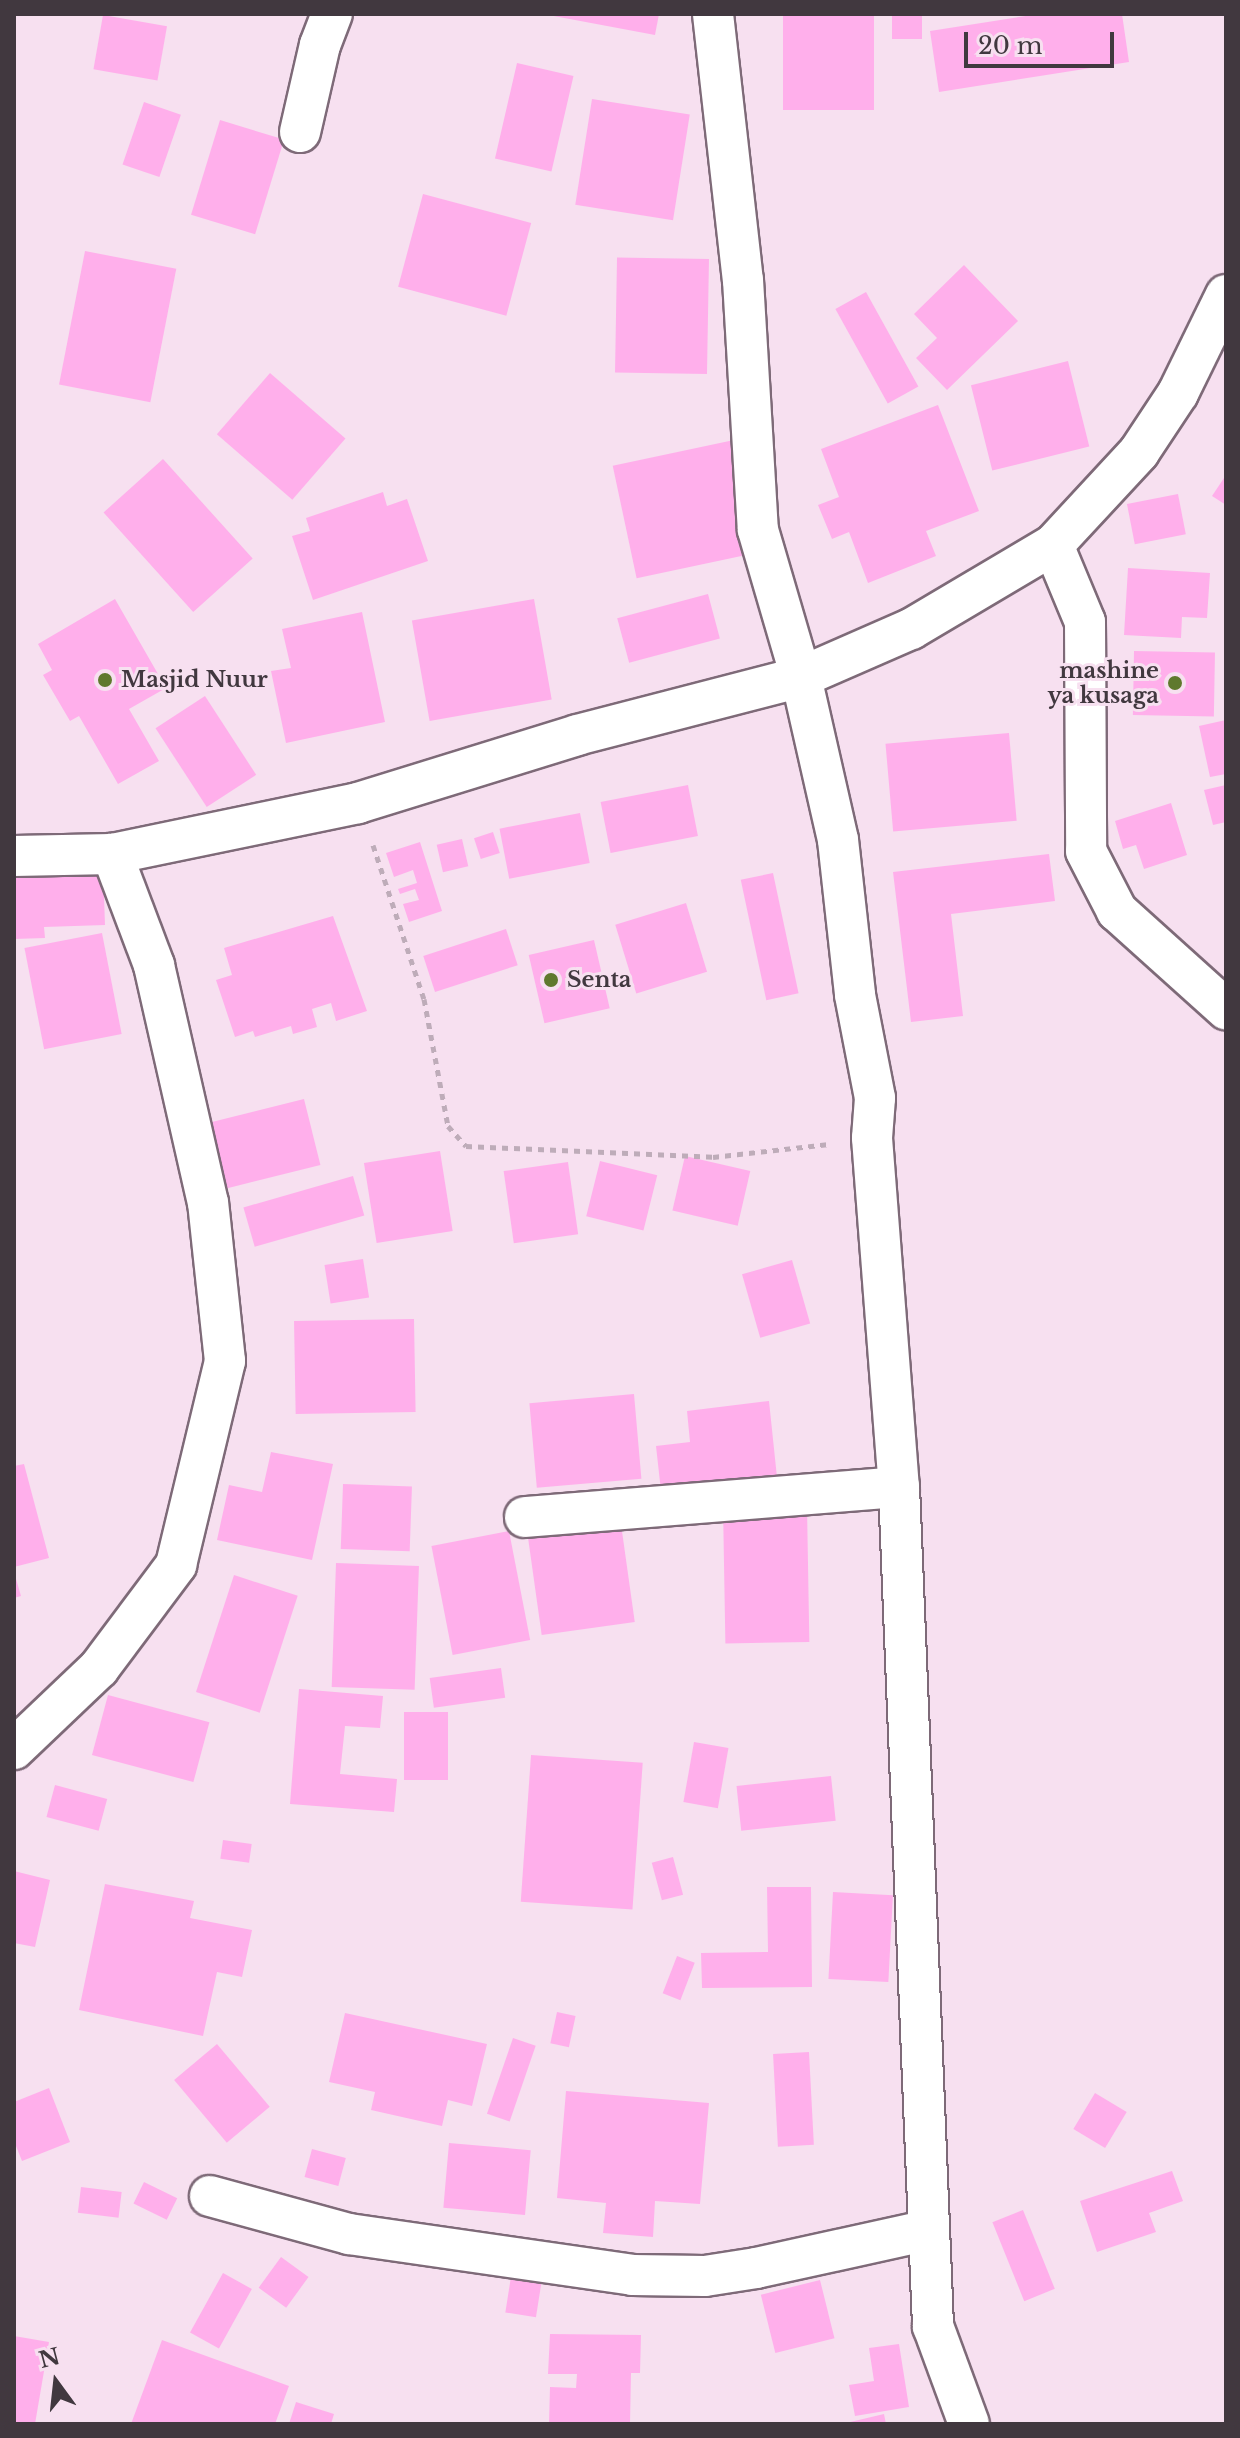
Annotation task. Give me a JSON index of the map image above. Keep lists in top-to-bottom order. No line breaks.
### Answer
{"places":["Masjid Nuur","mashine ya kusaga","Senta"],"scale_bar":"20 m","north":"top"}
